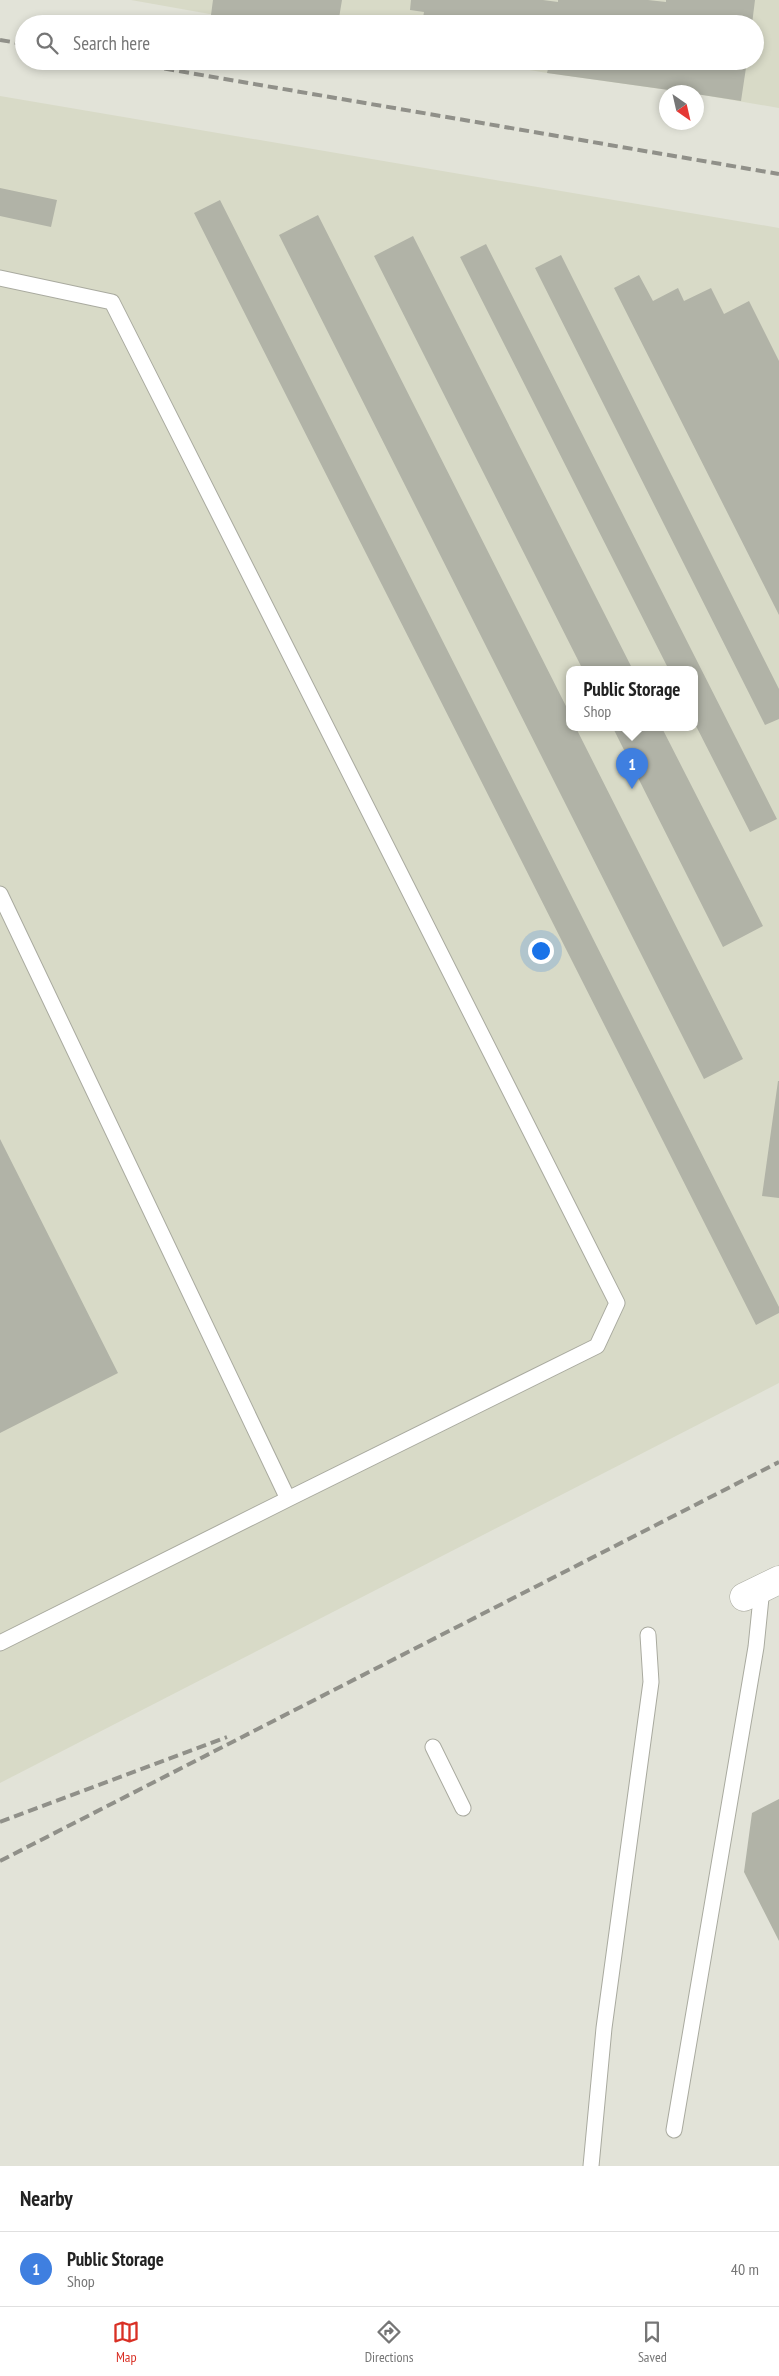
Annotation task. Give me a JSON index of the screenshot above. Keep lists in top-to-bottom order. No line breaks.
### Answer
{"north":"bottom right","page":{"search":"Search here","popup":["Public Storage","Shop"],"pins":"1","heading":"Nearby","list":[{"mark":"1","name":"Public Storage","note":"Shop","value":"40 m"}],"nav":["Map","Directions","Saved"]}}
